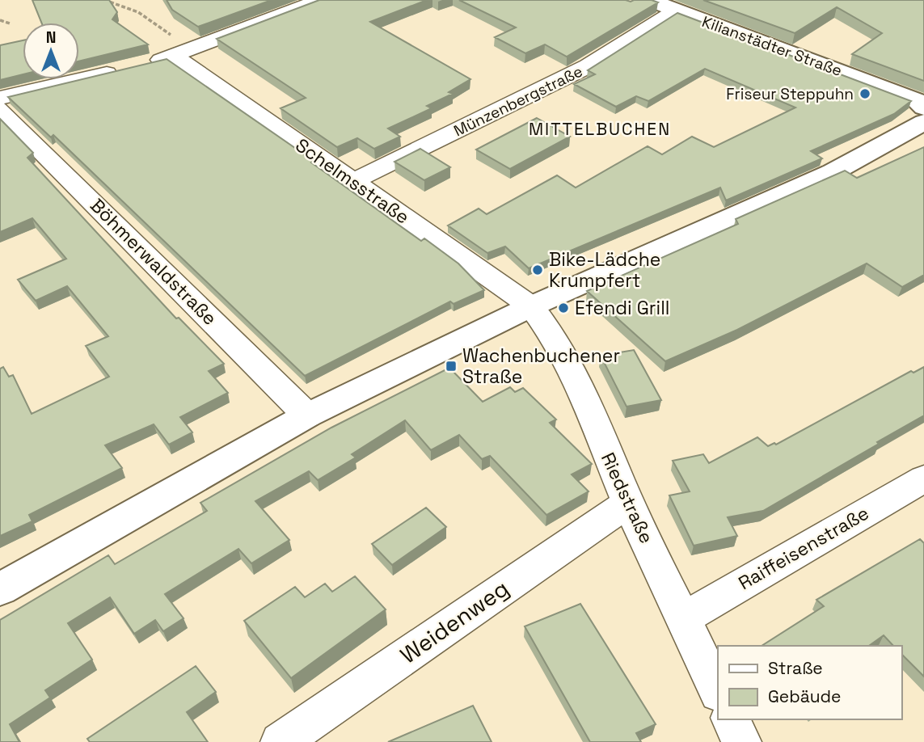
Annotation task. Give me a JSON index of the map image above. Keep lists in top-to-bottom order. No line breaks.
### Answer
{"streets":{"main road":["Kilianstädter Straße"],"street":["Münzenbergstraße","Schelmsstraße","Böhmerwaldstraße","Riedstraße","Raiffeisenstraße","Weidenweg"]},"crossings":[["Kilianstädter Straße","Münzenbergstraße"],["Münzenbergstraße","Schelmsstraße"],["Schelmsstraße","Riedstraße"],["Riedstraße","Raiffeisenstraße"],["Riedstraße","Weidenweg"]],"districts":["MITTELBUCHEN"],"places":{"other":["Friseur Steppuhn","Bike-Lädche Krumpfert","Efendi Grill"],"transit":["Wachenbuchener Straße"]},"legend":["Straße","Gebäude"],"north":"top"}
